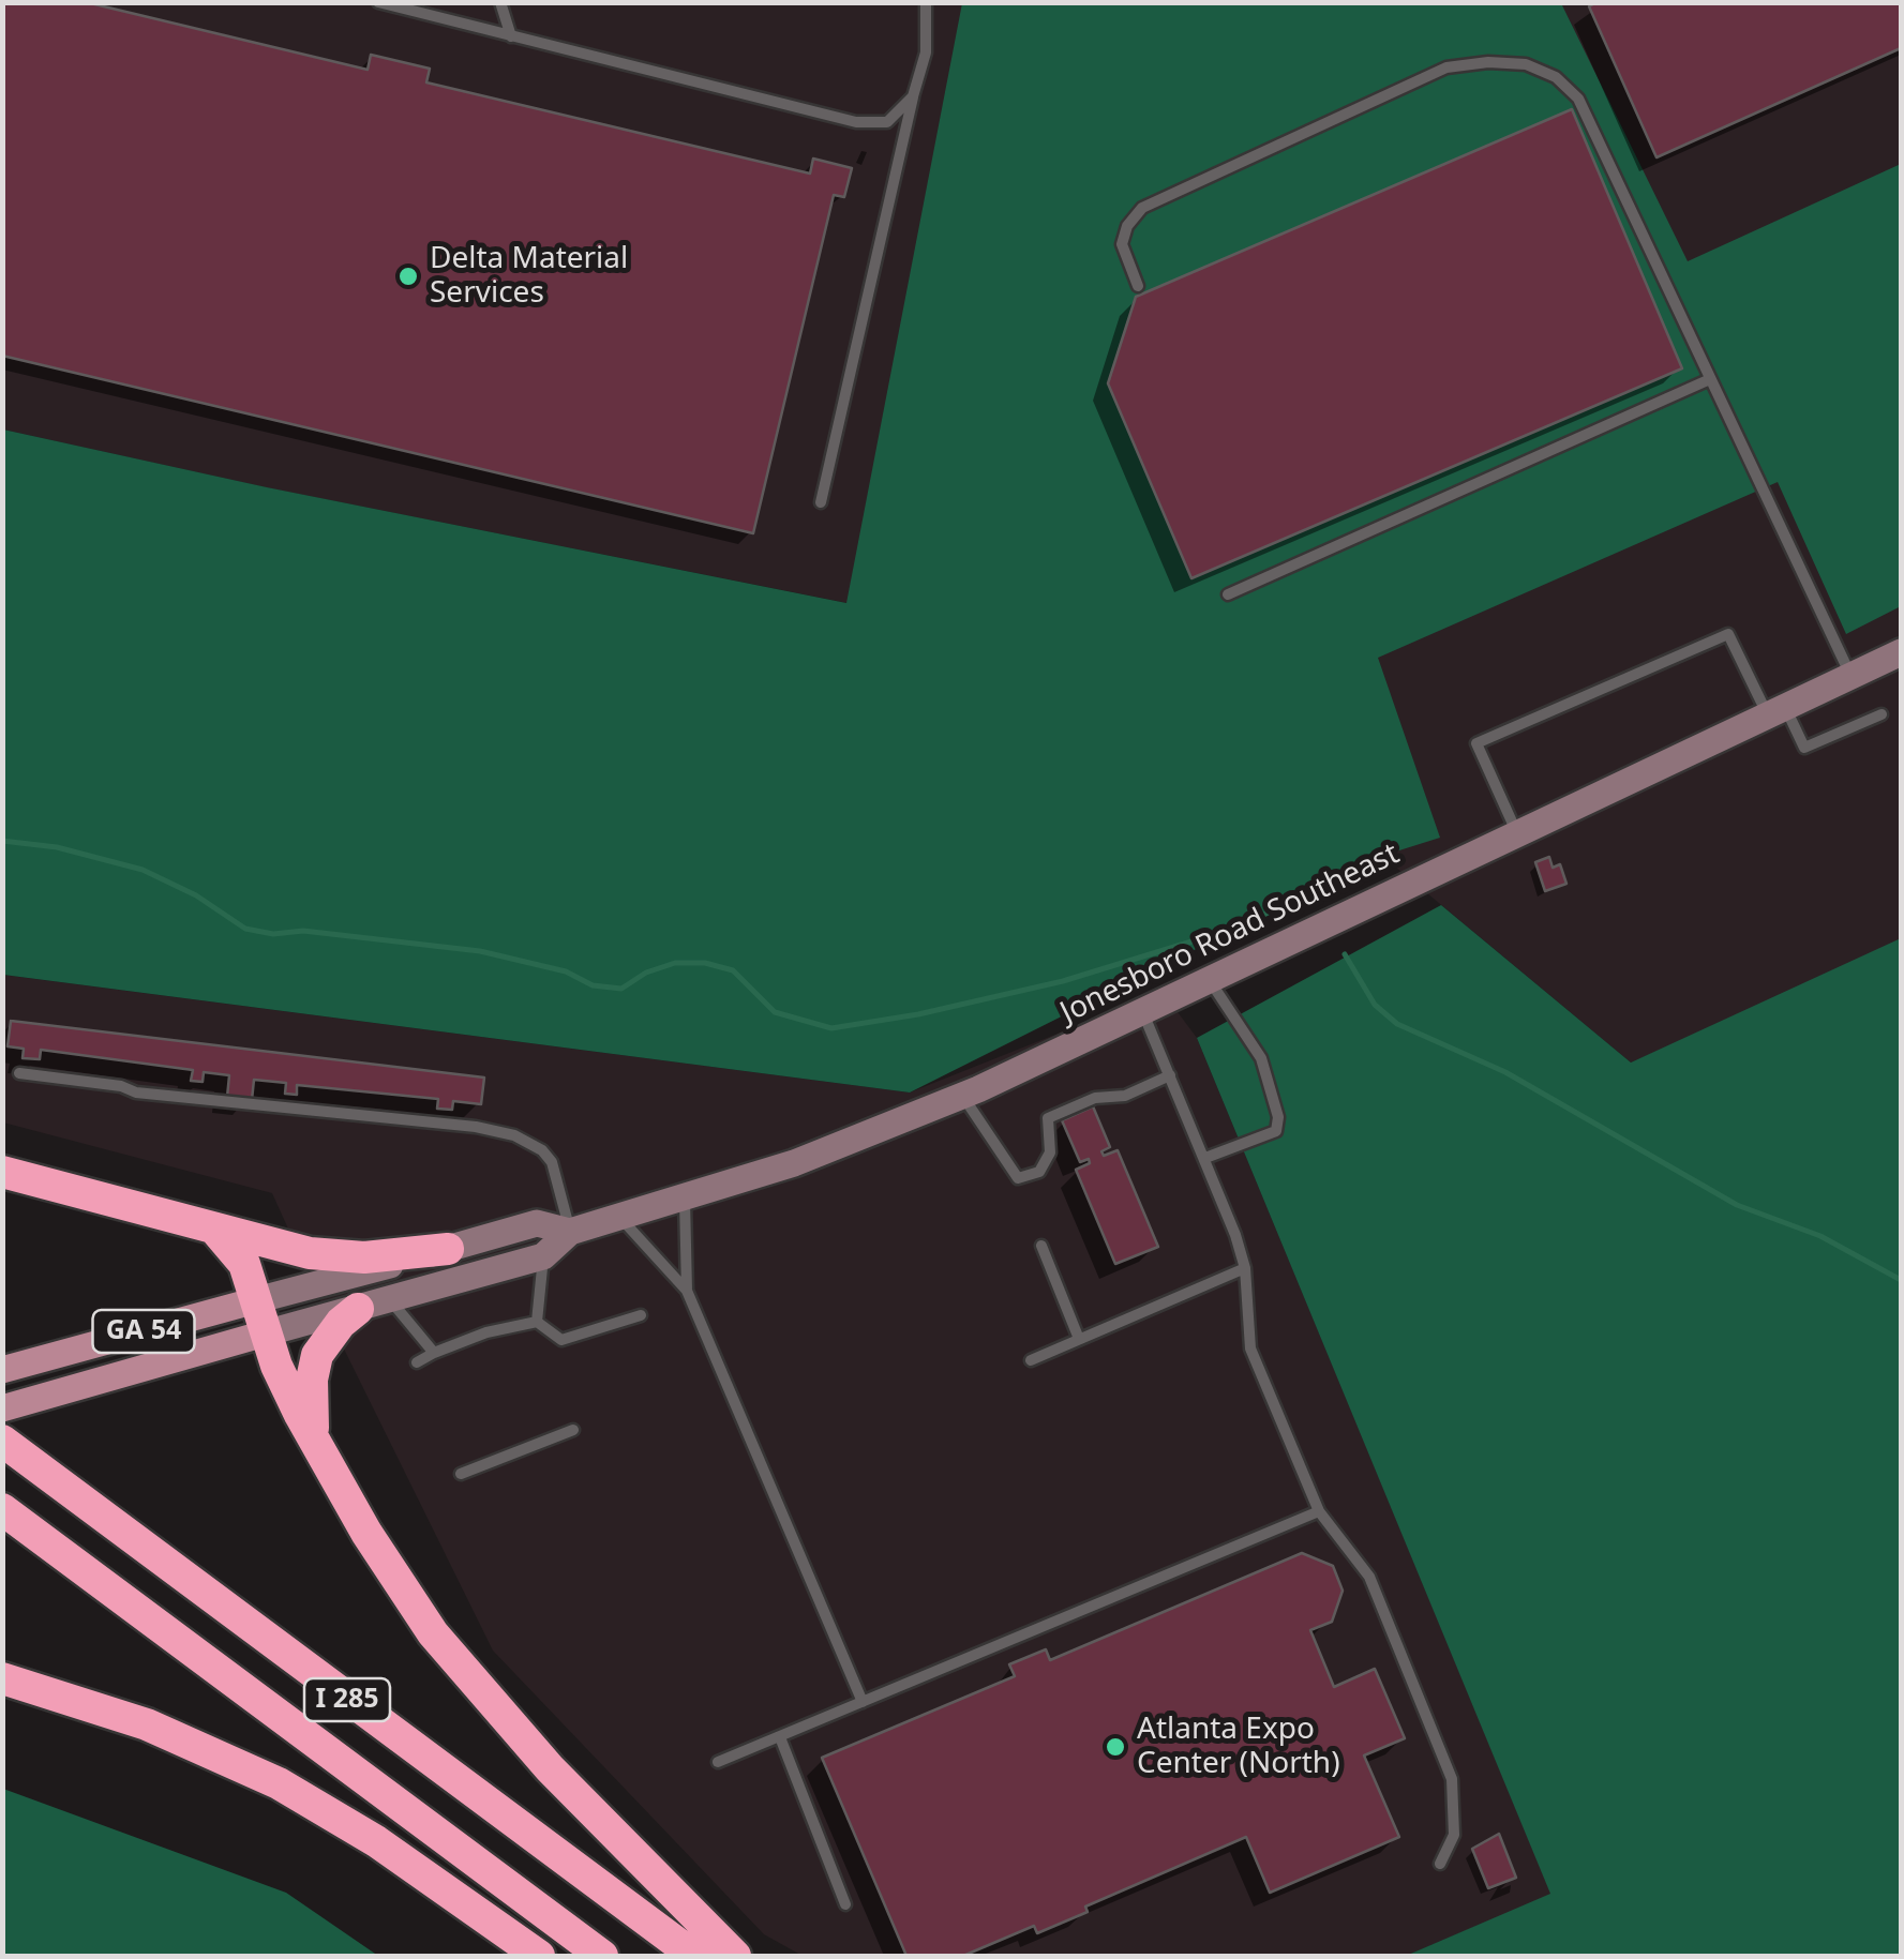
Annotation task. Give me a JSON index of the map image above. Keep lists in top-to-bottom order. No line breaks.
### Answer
{"streets":{"highway":["I 285"],"main road":["Jonesboro Road Southeast","GA 54"]},"places":["Delta Material Services","Atlanta Expo Center (North)"]}
